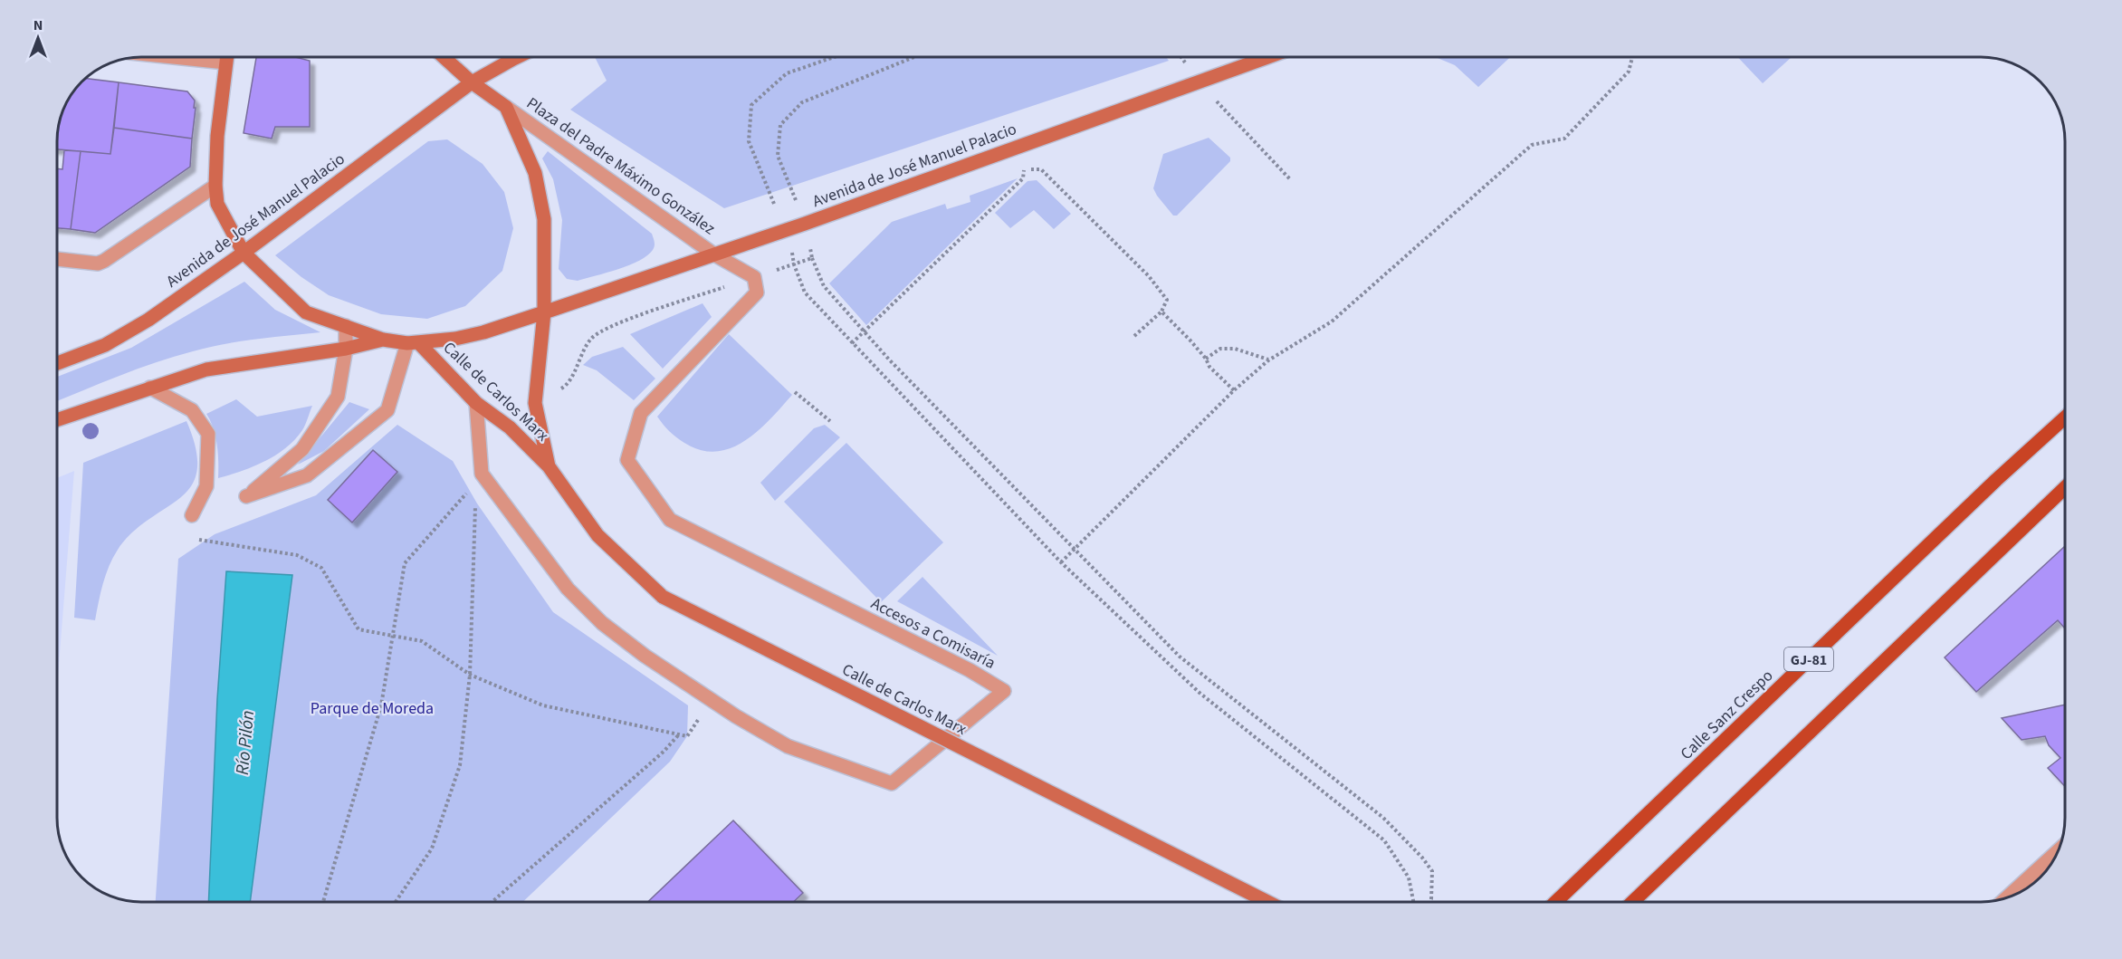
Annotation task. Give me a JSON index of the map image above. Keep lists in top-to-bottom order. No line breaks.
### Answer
{"streets":{"main road":["Avenida de José Manuel Palacio","Plaza del Padre Máximo González","Calle de Carlos Marx","GJ-81","Calle Sanz Crespo"],"street":["Accesos a Comisaría"]},"crossings":[["Avenida de José Manuel Palacio","Plaza del Padre Máximo González"],["Avenida de José Manuel Palacio","Calle de Carlos Marx"],["Avenida de José Manuel Palacio","Accesos a Comisaría"],["Plaza del Padre Máximo González","Calle de Carlos Marx"],["Plaza del Padre Máximo González","Accesos a Comisaría"]],"water":["Río Pilón"],"parks":["Parque de Moreda"],"north":"top"}
